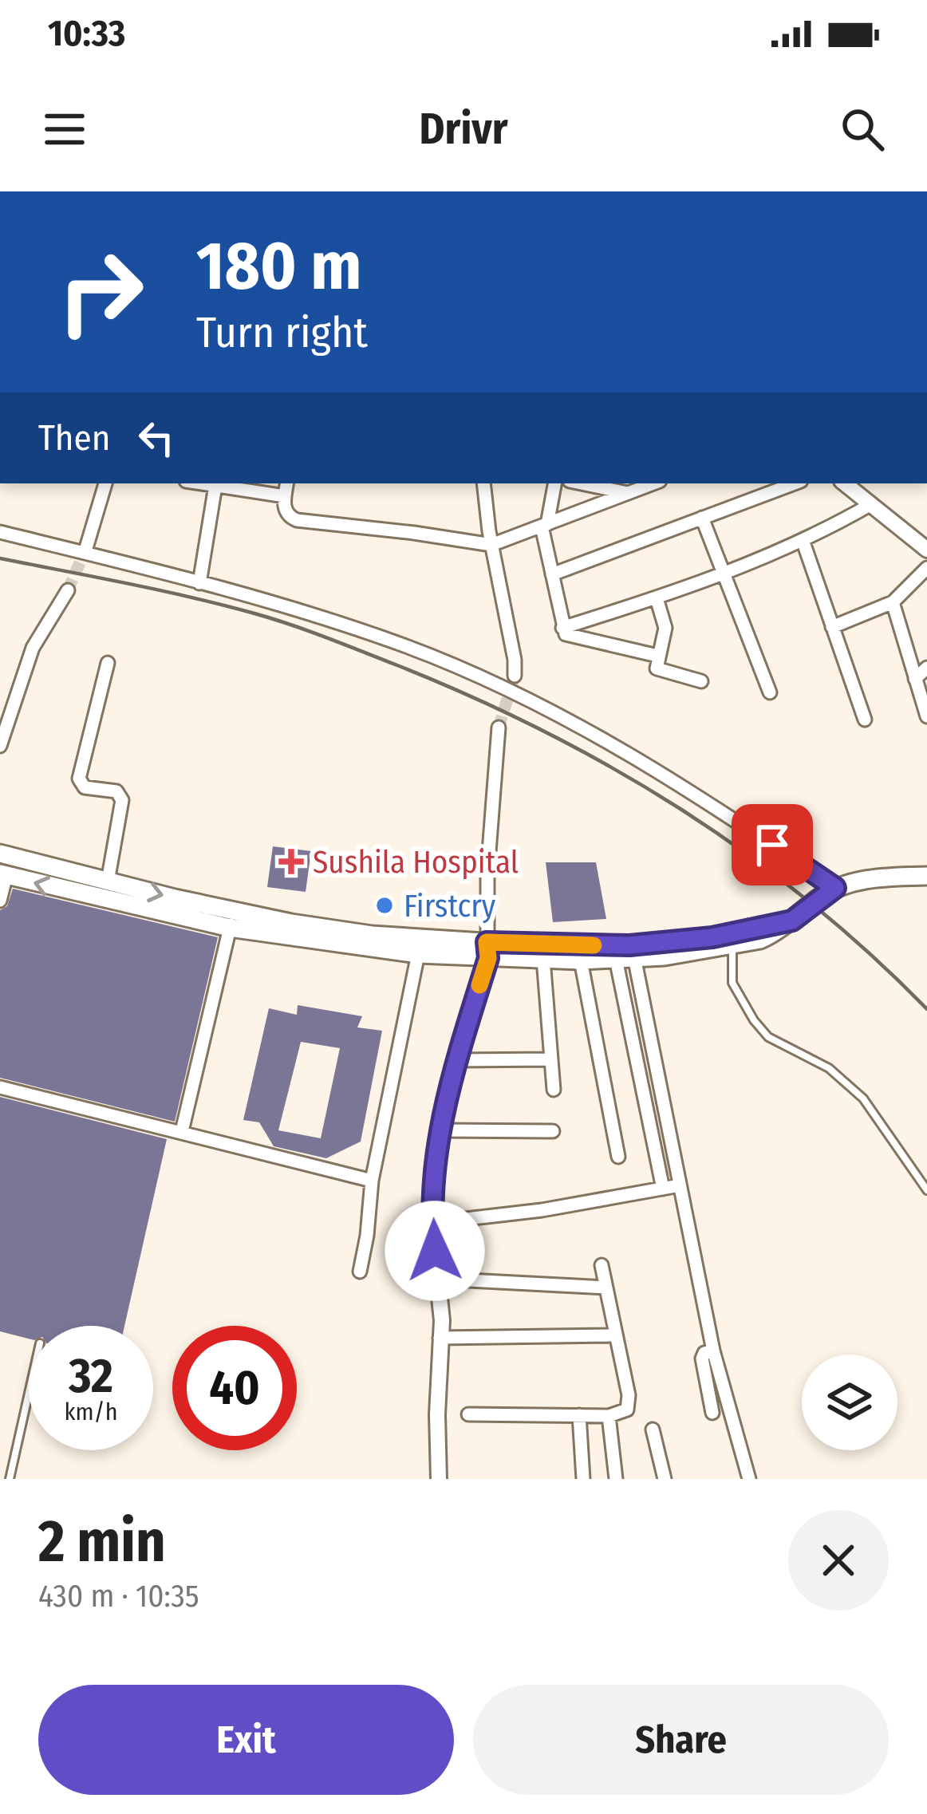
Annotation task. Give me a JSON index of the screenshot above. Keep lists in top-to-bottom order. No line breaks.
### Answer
{"places":{"health":["Sushila Hospital"],"other":["Firstcry"]},"page":{"status":"10:33","header":"Drivr","turn":["180 m","Turn right"],"then":"Then","speed":"32 km/h","limit":"40","heading":["2 min","430 m · 10:35"],"buttons":["Exit","Share"]}}
